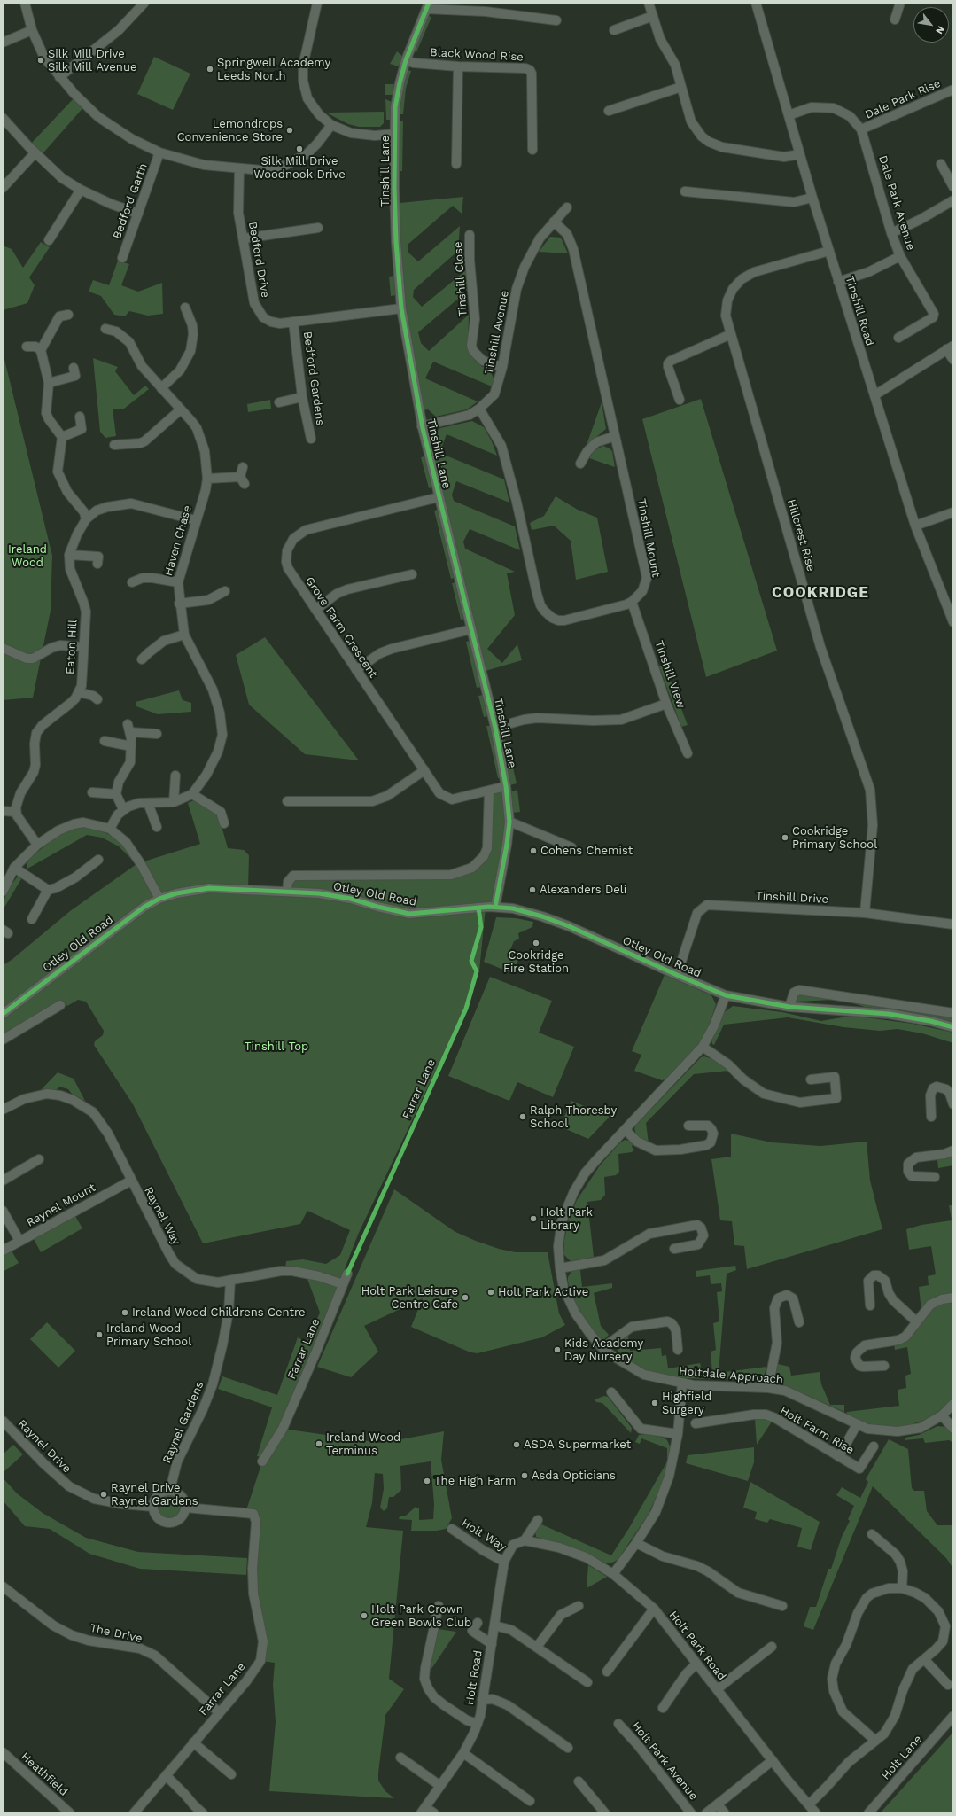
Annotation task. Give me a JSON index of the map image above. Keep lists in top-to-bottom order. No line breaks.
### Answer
{"streets":{"street":["Black Wood Rise","Dale Park Rise","Tinshill Lane","Bedford Garth","Dale Park Avenue","Bedford Drive","Tinshill Close","Tinshill Road","Tinshill Avenue","Bedford Gardens","Hillcrest Rise","Tinshill Mount","Haven Chase","Grove Farm Crescent","Eaton Hill","Tinshill View","Otley Old Road","Tinshill Drive","Farrar Lane","Raynel Mount","Raynel Way","Holtdale Approach","Raynel Gardens","Holt Farm Rise","Raynel Drive","Holt Way","The Drive","Holt Park Road","Holt Road","Holt Lane","Holt Park Avenue","Heathfield"]},"crossings":[["Black Wood Rise","Tinshill Lane"],["Dale Park Rise","Dale Park Avenue"],["Tinshill Lane","Bedford Drive"],["Tinshill Lane","Tinshill Avenue"],["Tinshill Lane","Grove Farm Crescent"],["Tinshill Lane","Otley Old Road"],["Dale Park Avenue","Tinshill Road"],["Bedford Drive","Bedford Gardens"],["Tinshill Close","Tinshill Avenue"],["Tinshill Road","Hillcrest Rise"],["Tinshill Avenue","Tinshill Mount"],["Hillcrest Rise","Tinshill Drive"],["Tinshill Mount","Tinshill View"],["Grove Farm Crescent","Otley Old Road"],["Otley Old Road","Tinshill Drive"],["Otley Old Road","Holtdale Approach"],["Farrar Lane","Raynel Way"],["Farrar Lane","Raynel Gardens"],["Farrar Lane","Raynel Drive"],["Farrar Lane","The Drive"],["Raynel Mount","Raynel Way"],["Raynel Way","Raynel Gardens"],["Raynel Gardens","Raynel Drive"],["Holt Way","Holt Road"],["Holt Park Road","Holt Road"]],"districts":["COOKRIDGE"],"parks":["Ireland Wood","Tinshill Top"],"places":["Silk Mill Drive Silk Mill Avenue","Springwell Academy Leeds North","Lemondrops Convenience Store","Silk Mill Drive Woodnook Drive","Cookridge Primary School","Cohens Chemist","Alexanders Deli","Cookridge Fire Station","Ralph Thoresby School","Holt Park Library","Holt Park Active","Holt Park Leisure Centre Cafe","Ireland Wood Childrens Centre","Ireland Wood Primary School","Kids Academy Day Nursery","Highfield Surgery","Ireland Wood Terminus","ASDA Supermarket","Asda Opticians","The High Farm","Raynel Drive Raynel Gardens","Holt Park Crown Green Bowls Club"],"north":"bottom right"}
